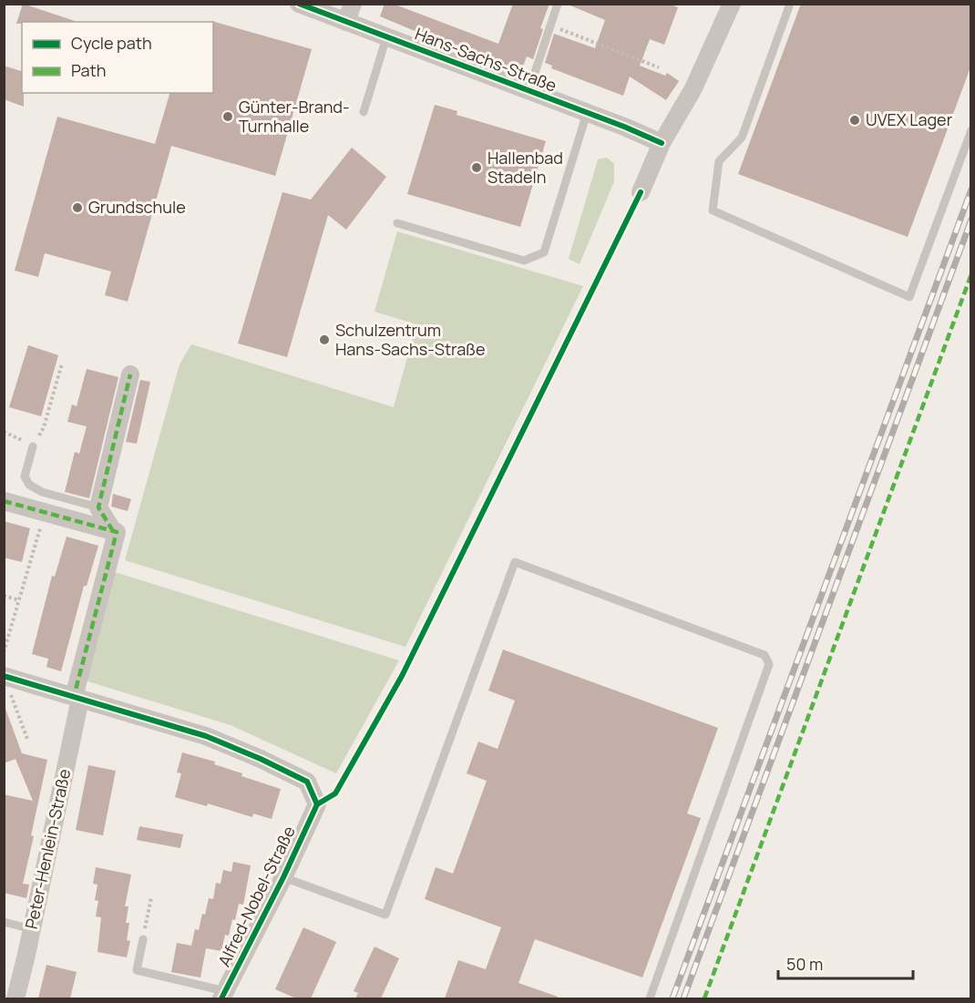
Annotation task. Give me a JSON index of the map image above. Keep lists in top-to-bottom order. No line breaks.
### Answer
{"streets":{"street":["Hans-Sachs-Straße","Peter-Henlein-Straße","Alfred-Nobel-Straße"]},"crossings":[["Peter-Henlein-Straße","Alfred-Nobel-Straße"]],"places":["Günter-Brand- Turnhalle","UVEX Lager","Hallenbad Stadeln","Grundschule","Schulzentrum Hans-Sachs-Straße"],"legend":["Cycle path","Path"],"scale_bar":"50 m"}
